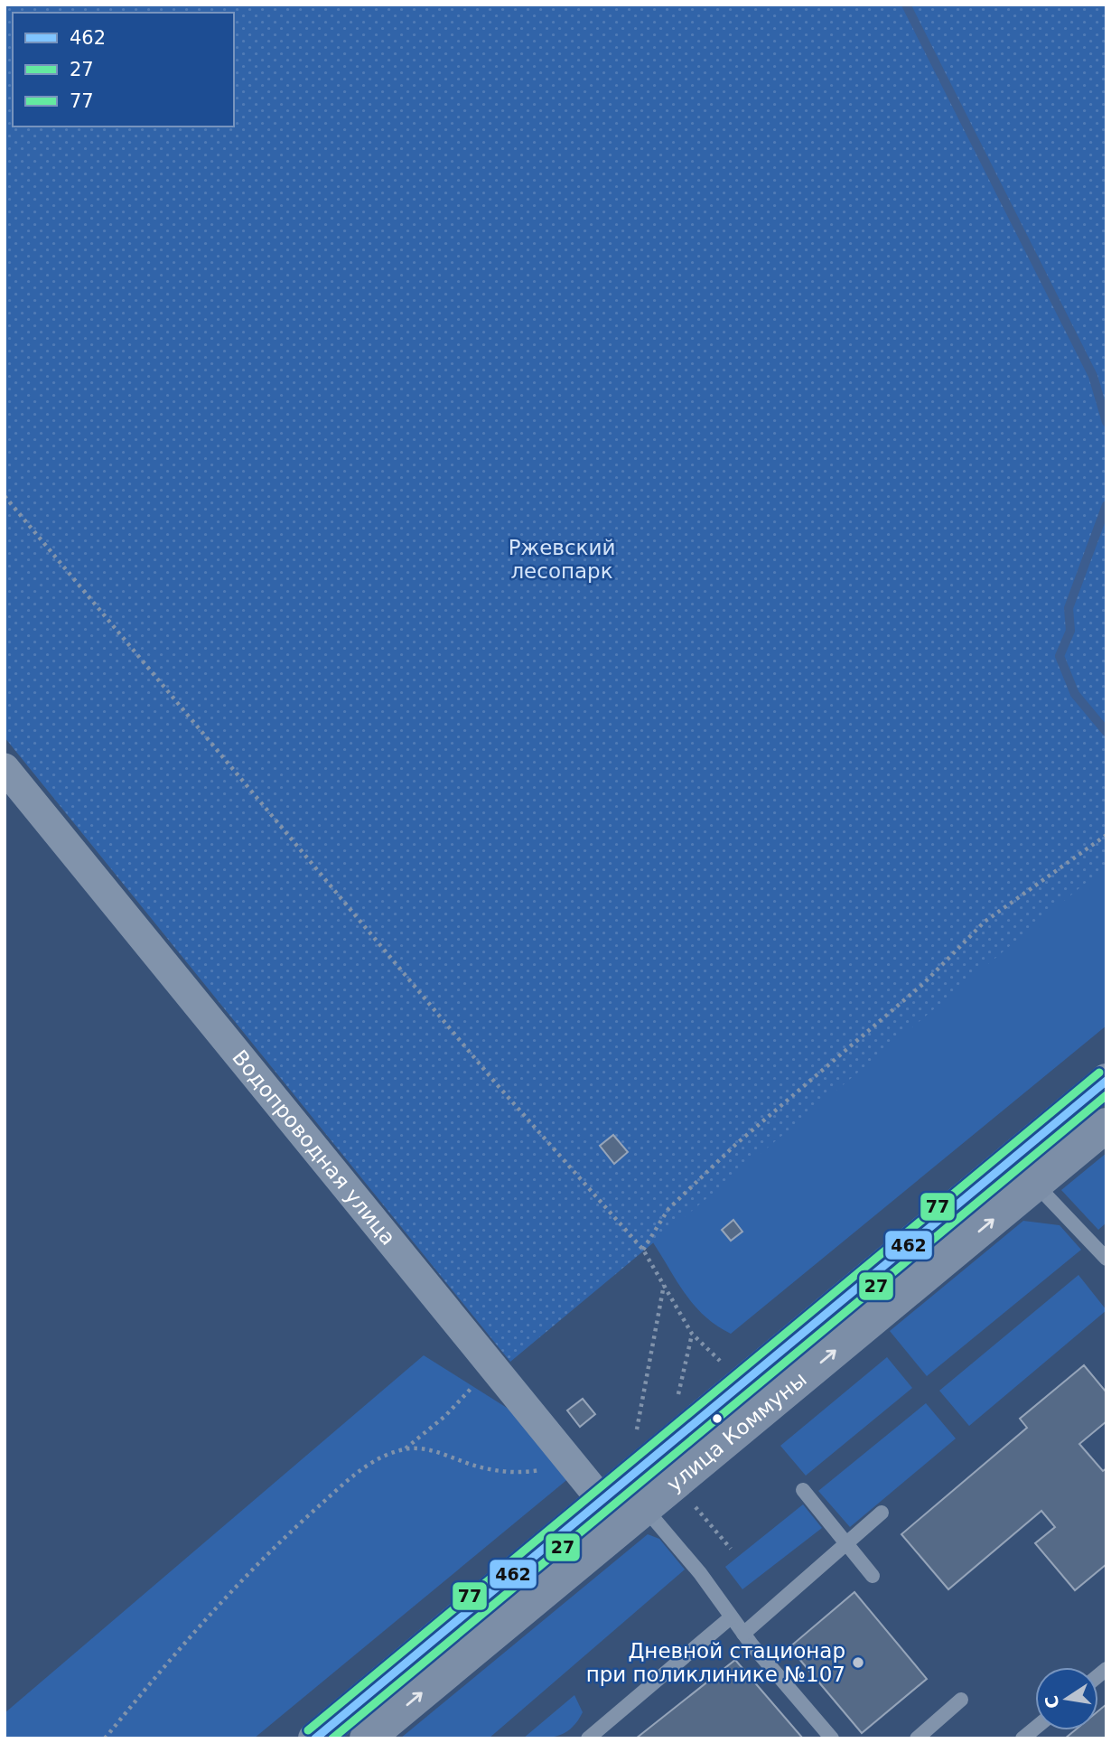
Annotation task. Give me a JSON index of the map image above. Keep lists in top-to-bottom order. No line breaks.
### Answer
{"streets":{"main road":["улица Коммуны"],"street":["Водопроводная улица"]},"crossings":[["Водопроводная улица","улица Коммуны"]],"parks":["Ржевский лесопарк"],"places":["Дневной стационар при поликлинике №107"],"lines":["transit line 77","transit line 462","transit line 27"],"legend":["462","27","77"],"north":"left"}
